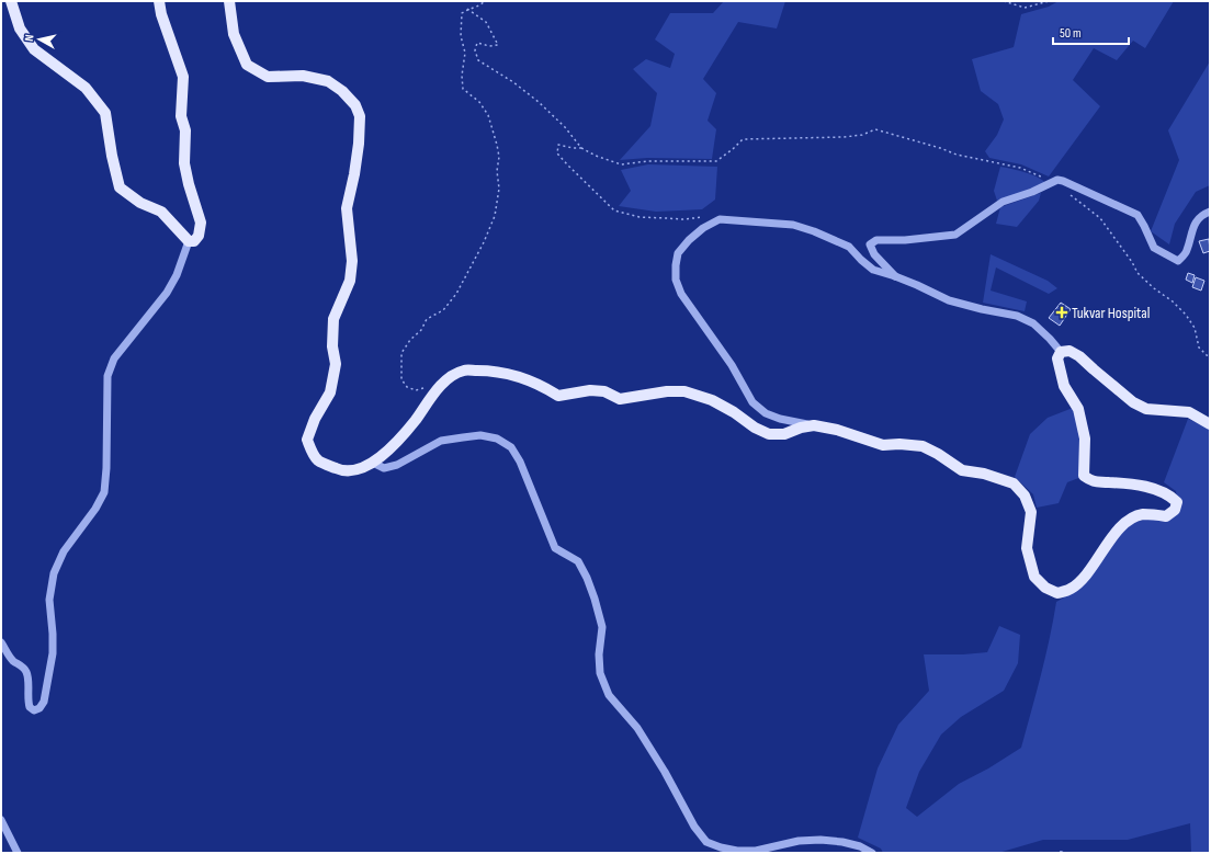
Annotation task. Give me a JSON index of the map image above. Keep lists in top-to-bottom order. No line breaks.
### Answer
{"places":{"health":["Tukvar Hospital"]},"scale_bar":"50 m","north":"left"}
